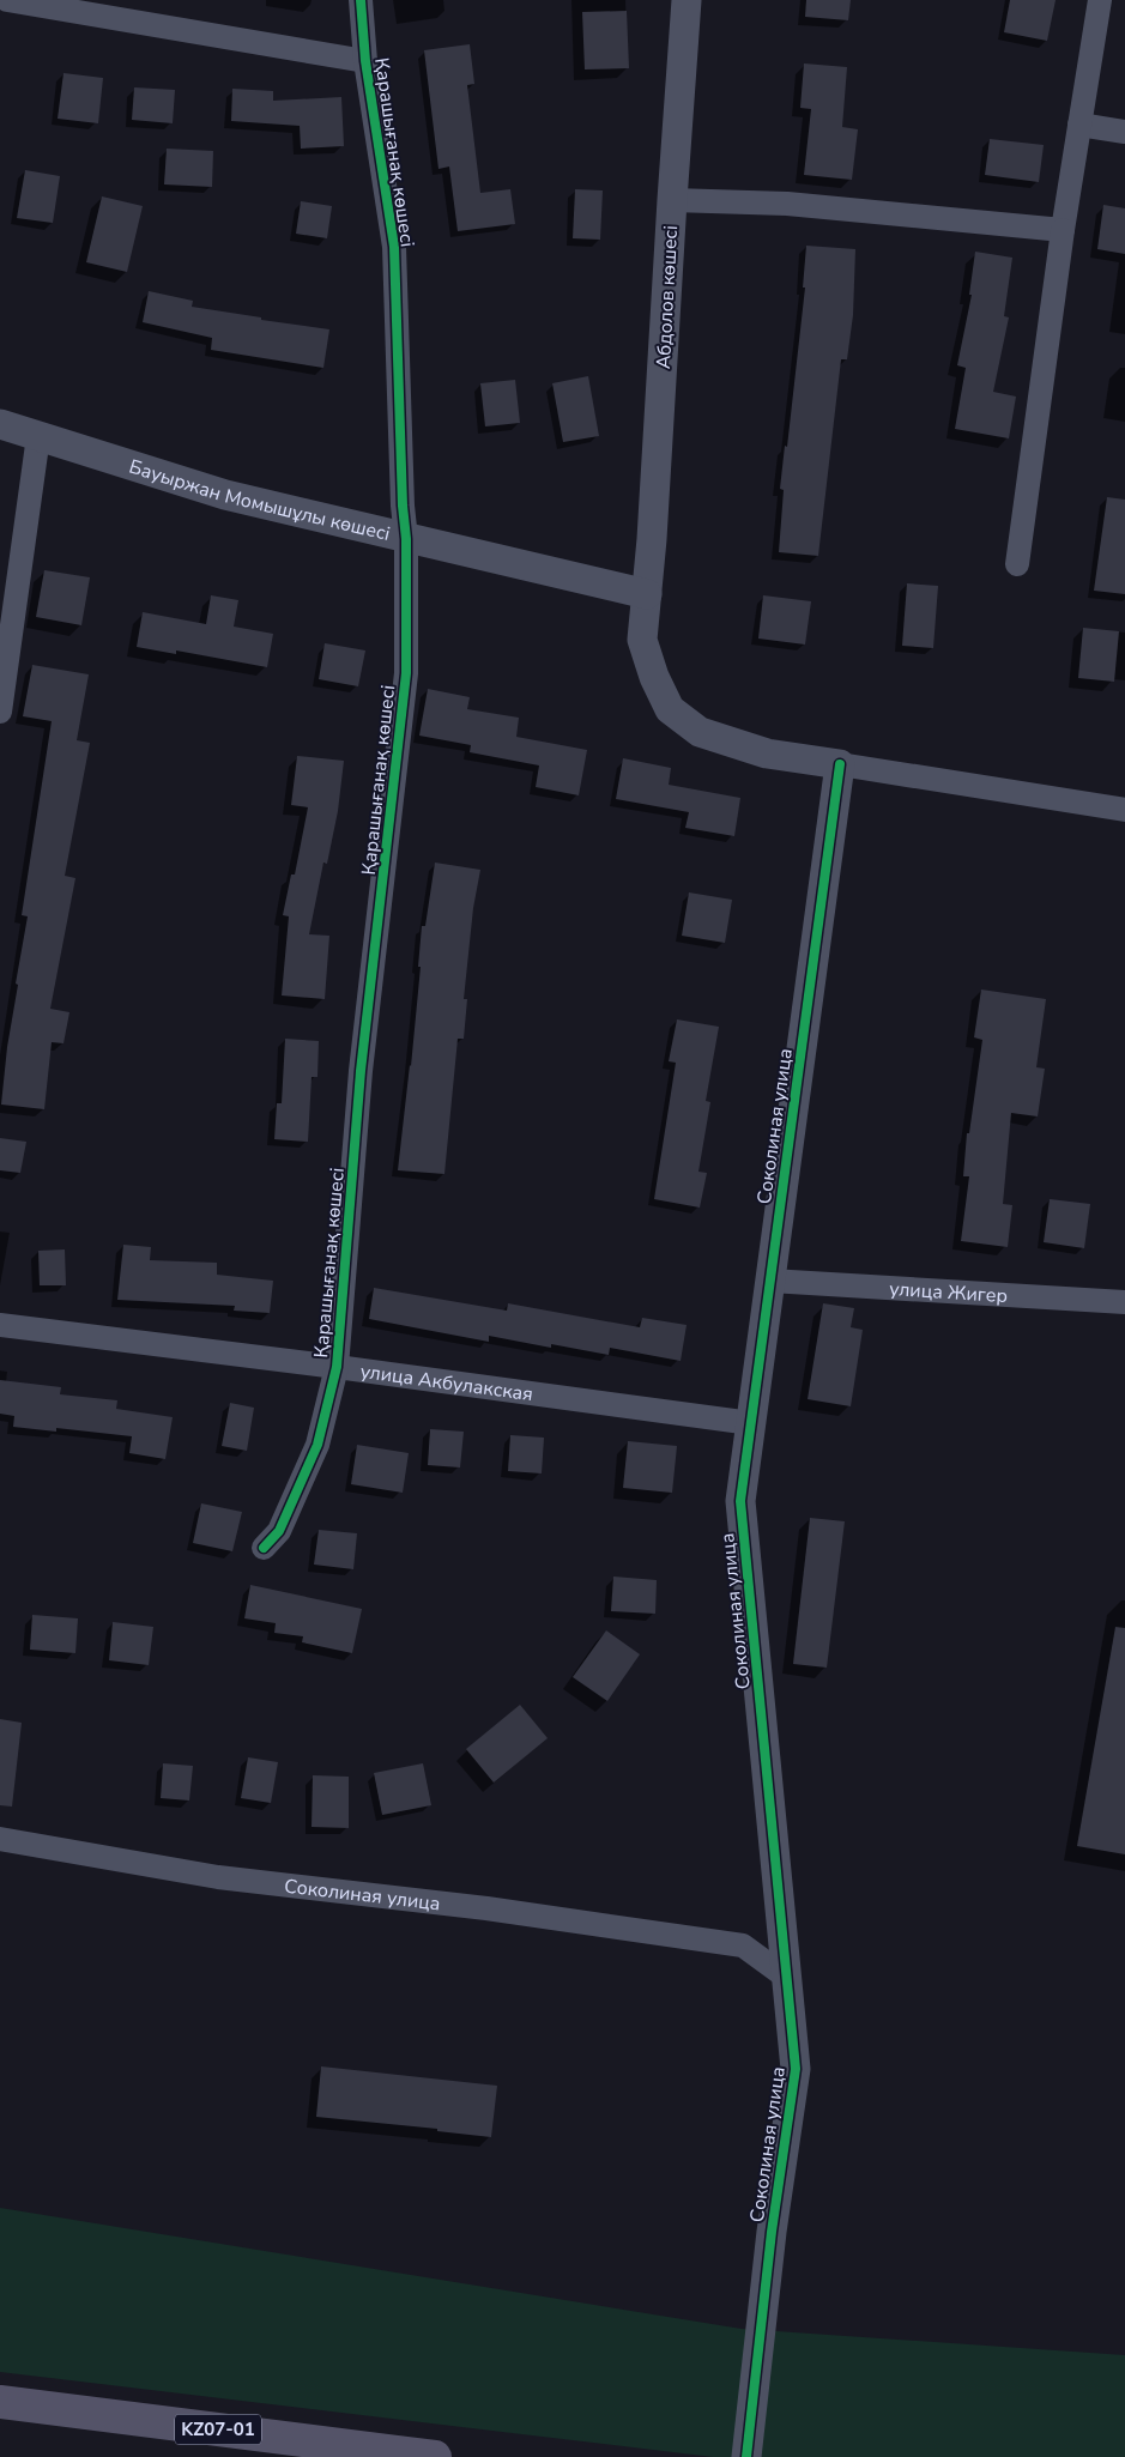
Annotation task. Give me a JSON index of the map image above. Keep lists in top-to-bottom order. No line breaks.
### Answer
{"streets":{"main road":["KZ07-01"],"street":["Қарашығанақ көшесі","Абдолов көшесі","Бауыржан Момышұлы көшесі","Соколиная улица","улица Жигер","улица Акбулакская"]},"crossings":[["Қарашығанақ көшесі","Бауыржан Момышұлы көшесі"],["Қарашығанақ көшесі","улица Акбулакская"],["Абдолов көшесі","Бауыржан Момышұлы көшесі"],["Соколиная улица","улица Жигер"],["Соколиная улица","улица Акбулакская"]]}
